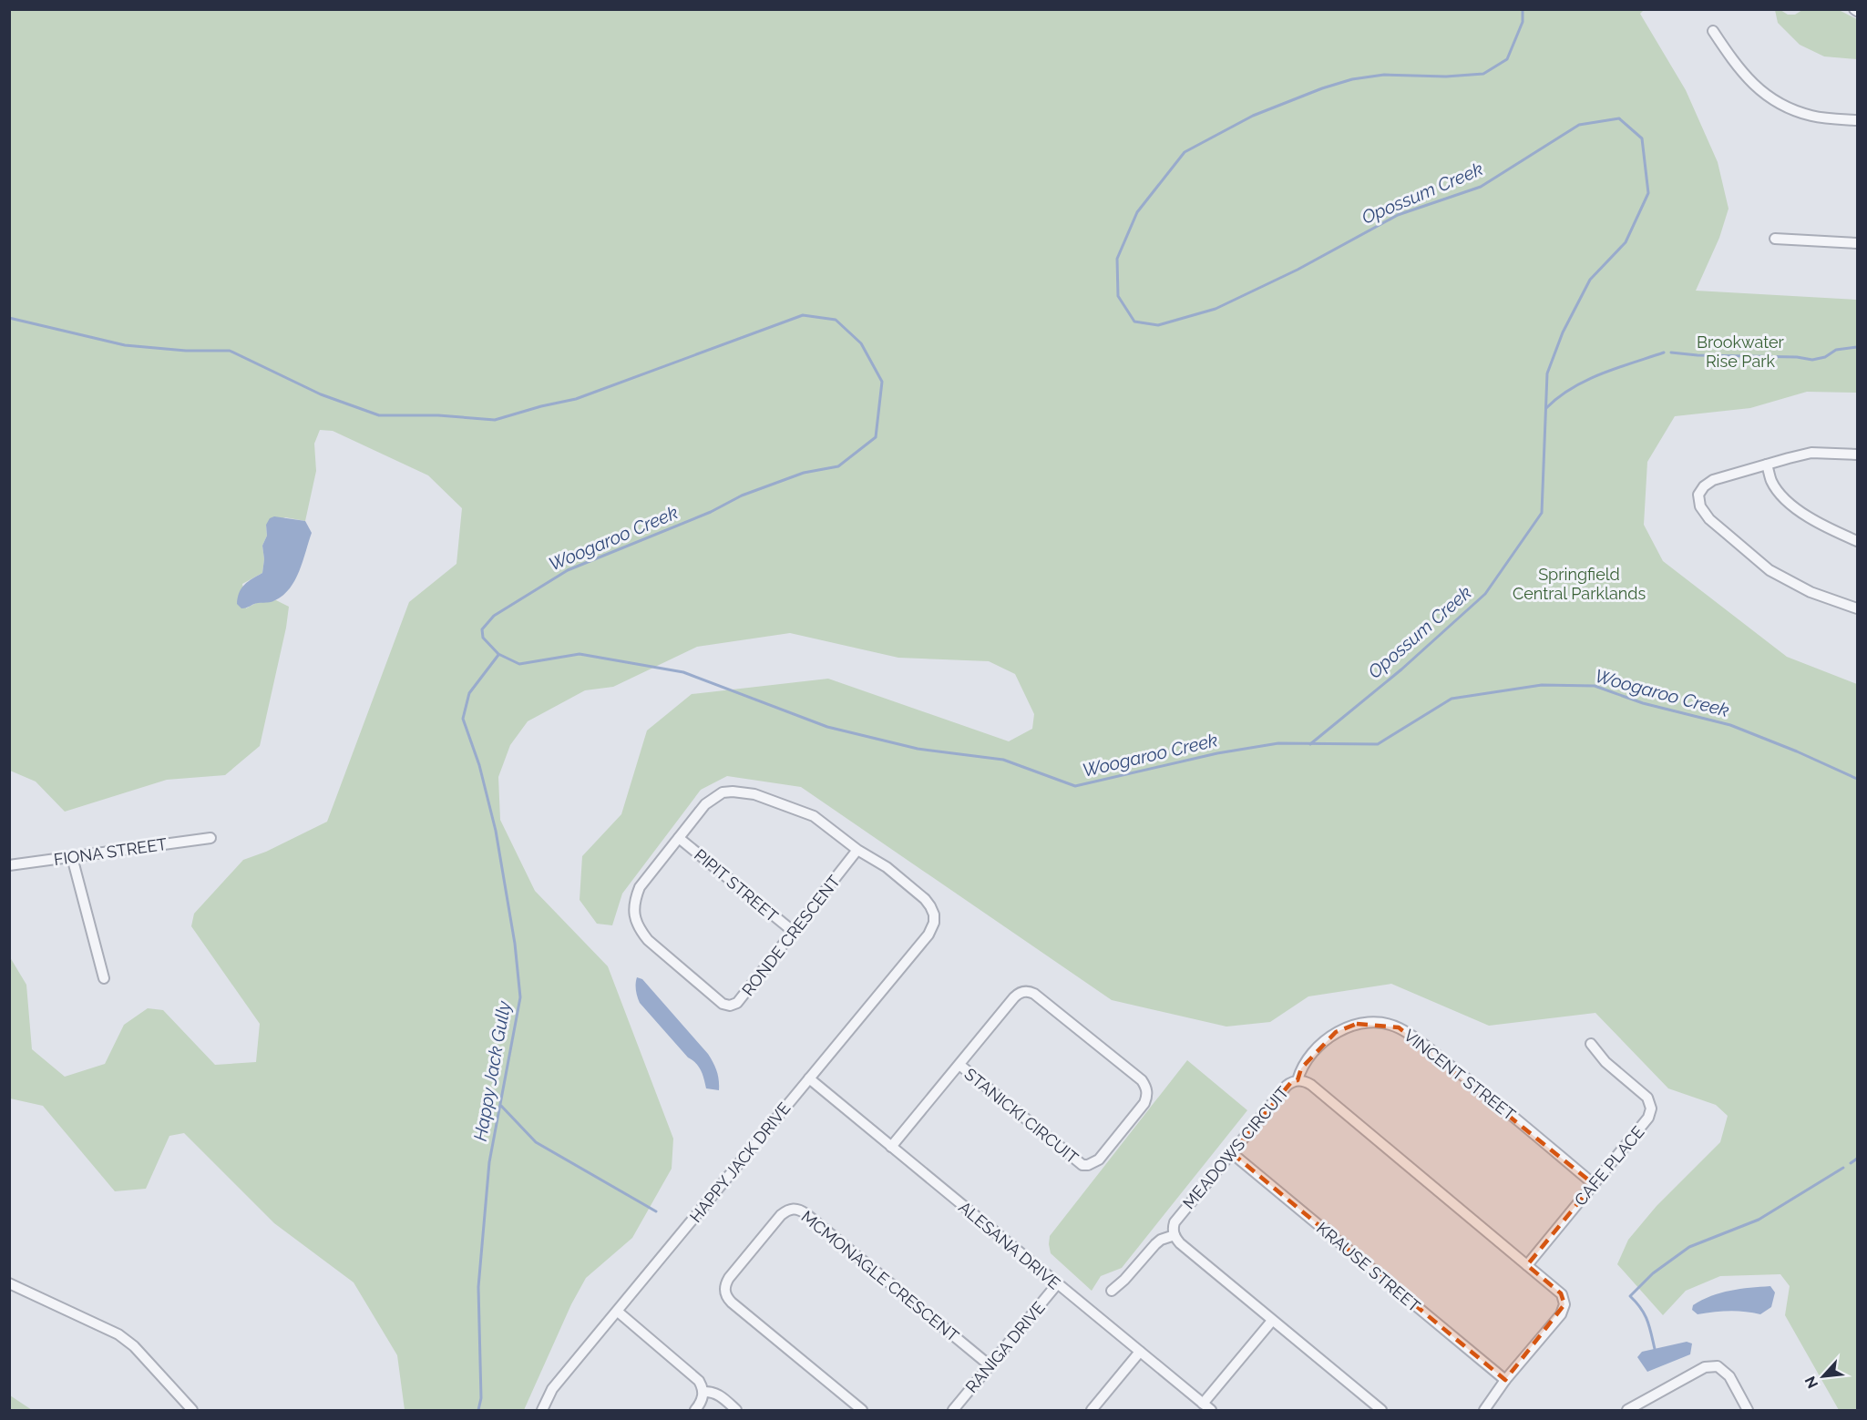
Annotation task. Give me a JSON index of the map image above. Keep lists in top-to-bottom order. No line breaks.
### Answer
{"streets":{"street":["FIONA STREET","PIPIT STREET","RONDE CRESCENT","VINCENT STREET","STANICKI CIRCUIT","MEADOWS CIRCUIT","HAPPY JACK DRIVE","CAFE PLACE","ALESANA DRIVE","KRAUSE STREET","MCMONAGLE CRESCENT","RANIGA DRIVE"]},"crossings":[["PIPIT STREET","RONDE CRESCENT"],["RONDE CRESCENT","HAPPY JACK DRIVE"],["VINCENT STREET","MEADOWS CIRCUIT"],["VINCENT STREET","CAFE PLACE"],["STANICKI CIRCUIT","ALESANA DRIVE"],["MEADOWS CIRCUIT","CAFE PLACE"],["MEADOWS CIRCUIT","KRAUSE STREET"],["HAPPY JACK DRIVE","ALESANA DRIVE"],["ALESANA DRIVE","RANIGA DRIVE"],["MCMONAGLE CRESCENT","RANIGA DRIVE"]],"water":["Opossum Creek","Woogaroo Creek","Happy Jack Gully"],"parks":["Brookwater Rise Park","Springfield Central Parklands"],"north":"bottom left"}
